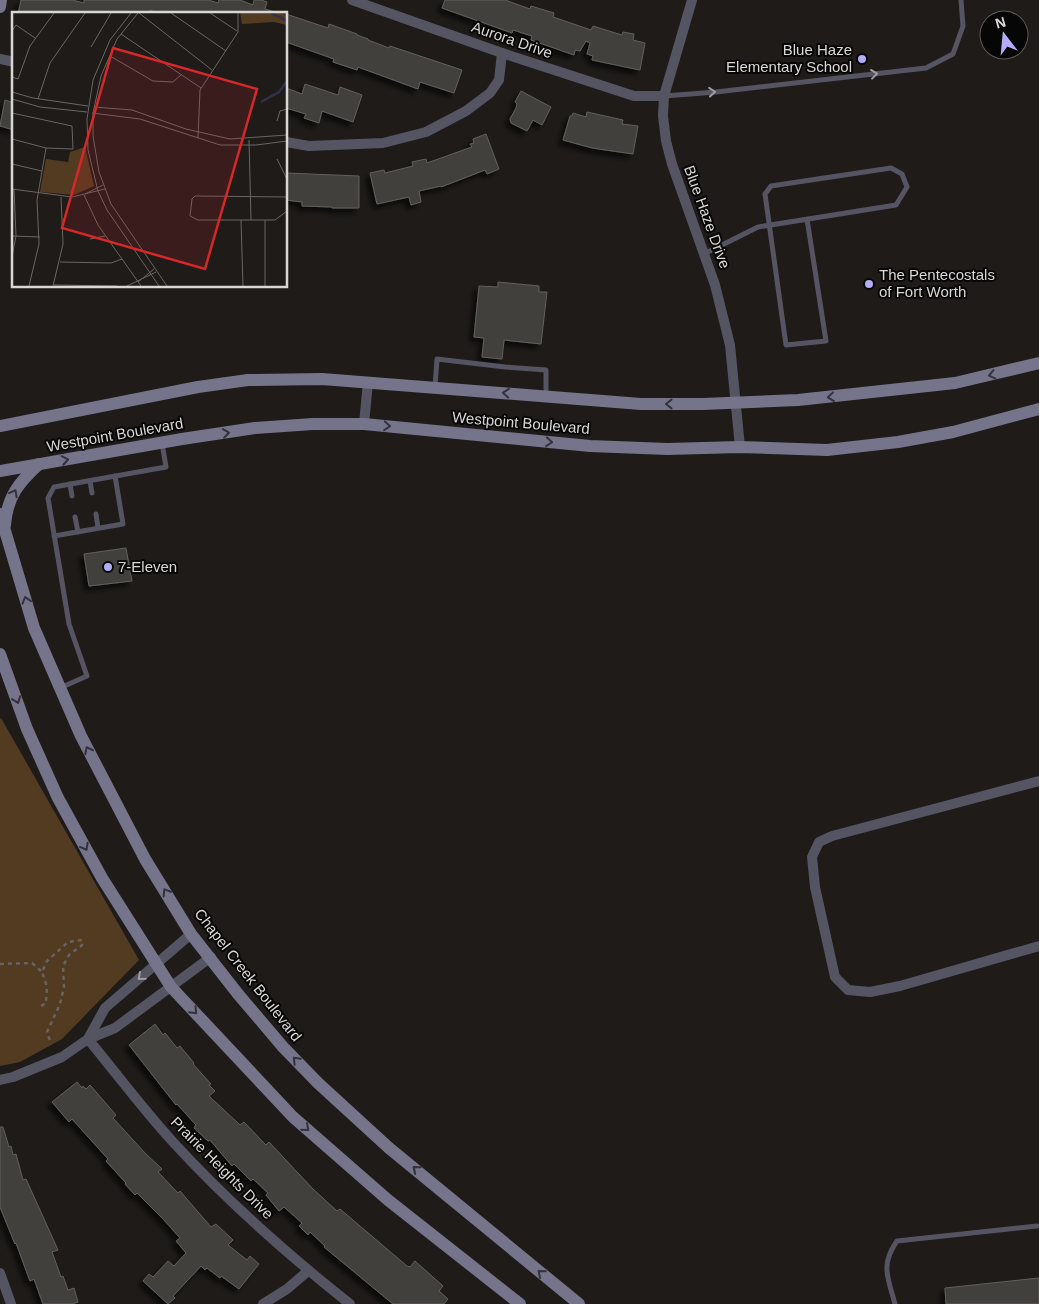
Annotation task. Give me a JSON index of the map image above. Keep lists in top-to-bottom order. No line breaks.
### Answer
{"streets":{"main road":["Westpoint Boulevard","Chapel Creek Boulevard"],"street":["Aurora Drive","Blue Haze Drive","Prairie Heights Drive"]},"crossings":[["Aurora Drive","Blue Haze Drive"],["Blue Haze Drive","Westpoint Boulevard"]],"places":["Blue Haze Elementary School","The Pentecostals of Fort Worth","7-Eleven"],"north":"top"}
